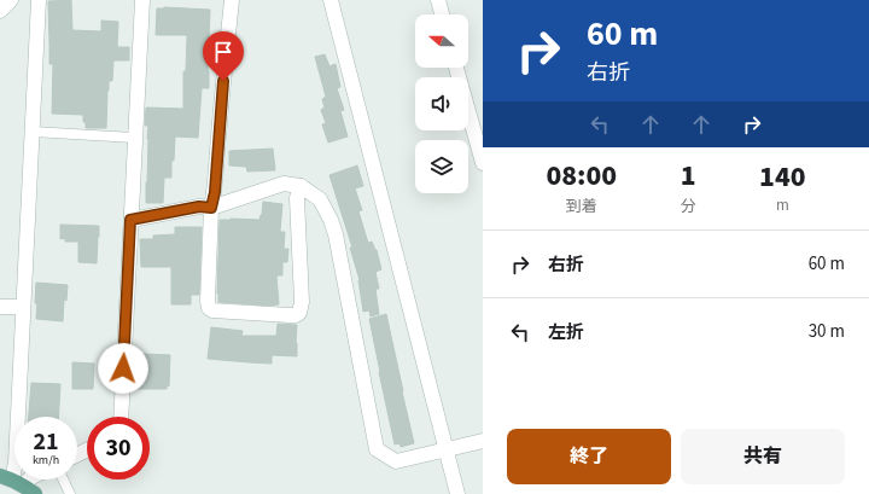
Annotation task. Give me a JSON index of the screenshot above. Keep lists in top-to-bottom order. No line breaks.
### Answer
{"north":"left","page":{"turn":["60 m","右折"],"eta":["08:00","到着","1","分","140","m"],"list":[{"name":"右折","value":"60 m"},{"name":"左折","value":"30 m"}],"speed":"21 km/h","limit":"30","buttons":["終了","共有"]}}
